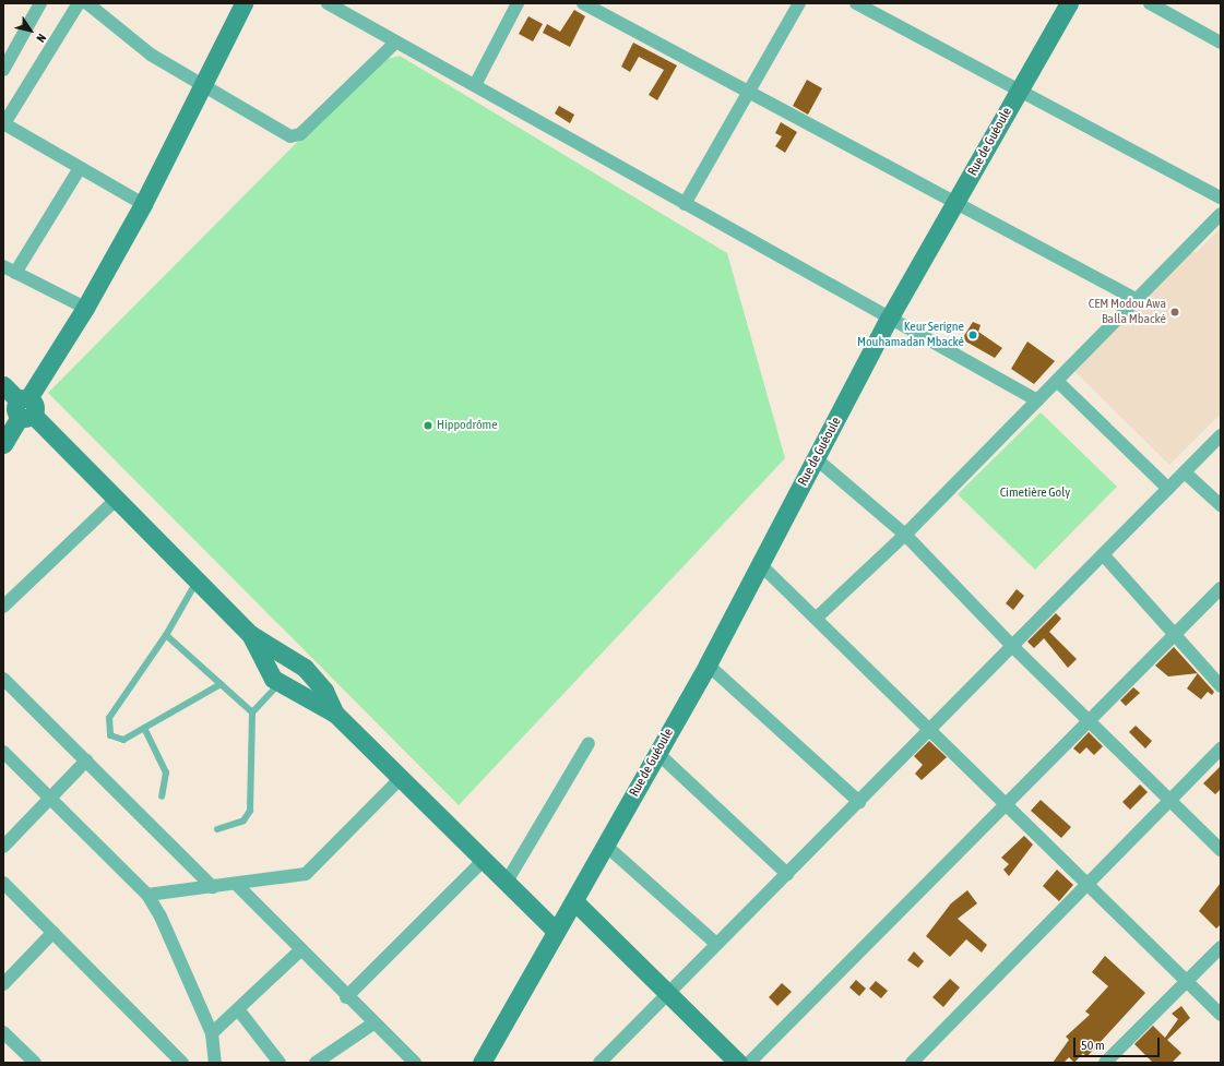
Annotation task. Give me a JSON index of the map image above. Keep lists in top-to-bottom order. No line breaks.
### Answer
{"streets":{"main road":["Rue de Guéoule"]},"parks":["Cimetière Goly"],"places":["CEM Modou Awa Balla Mbacké","Keur Serigne Mouhamadan Mbacké","Hippodrôme"],"scale_bar":"50 m","north":"bottom right"}
